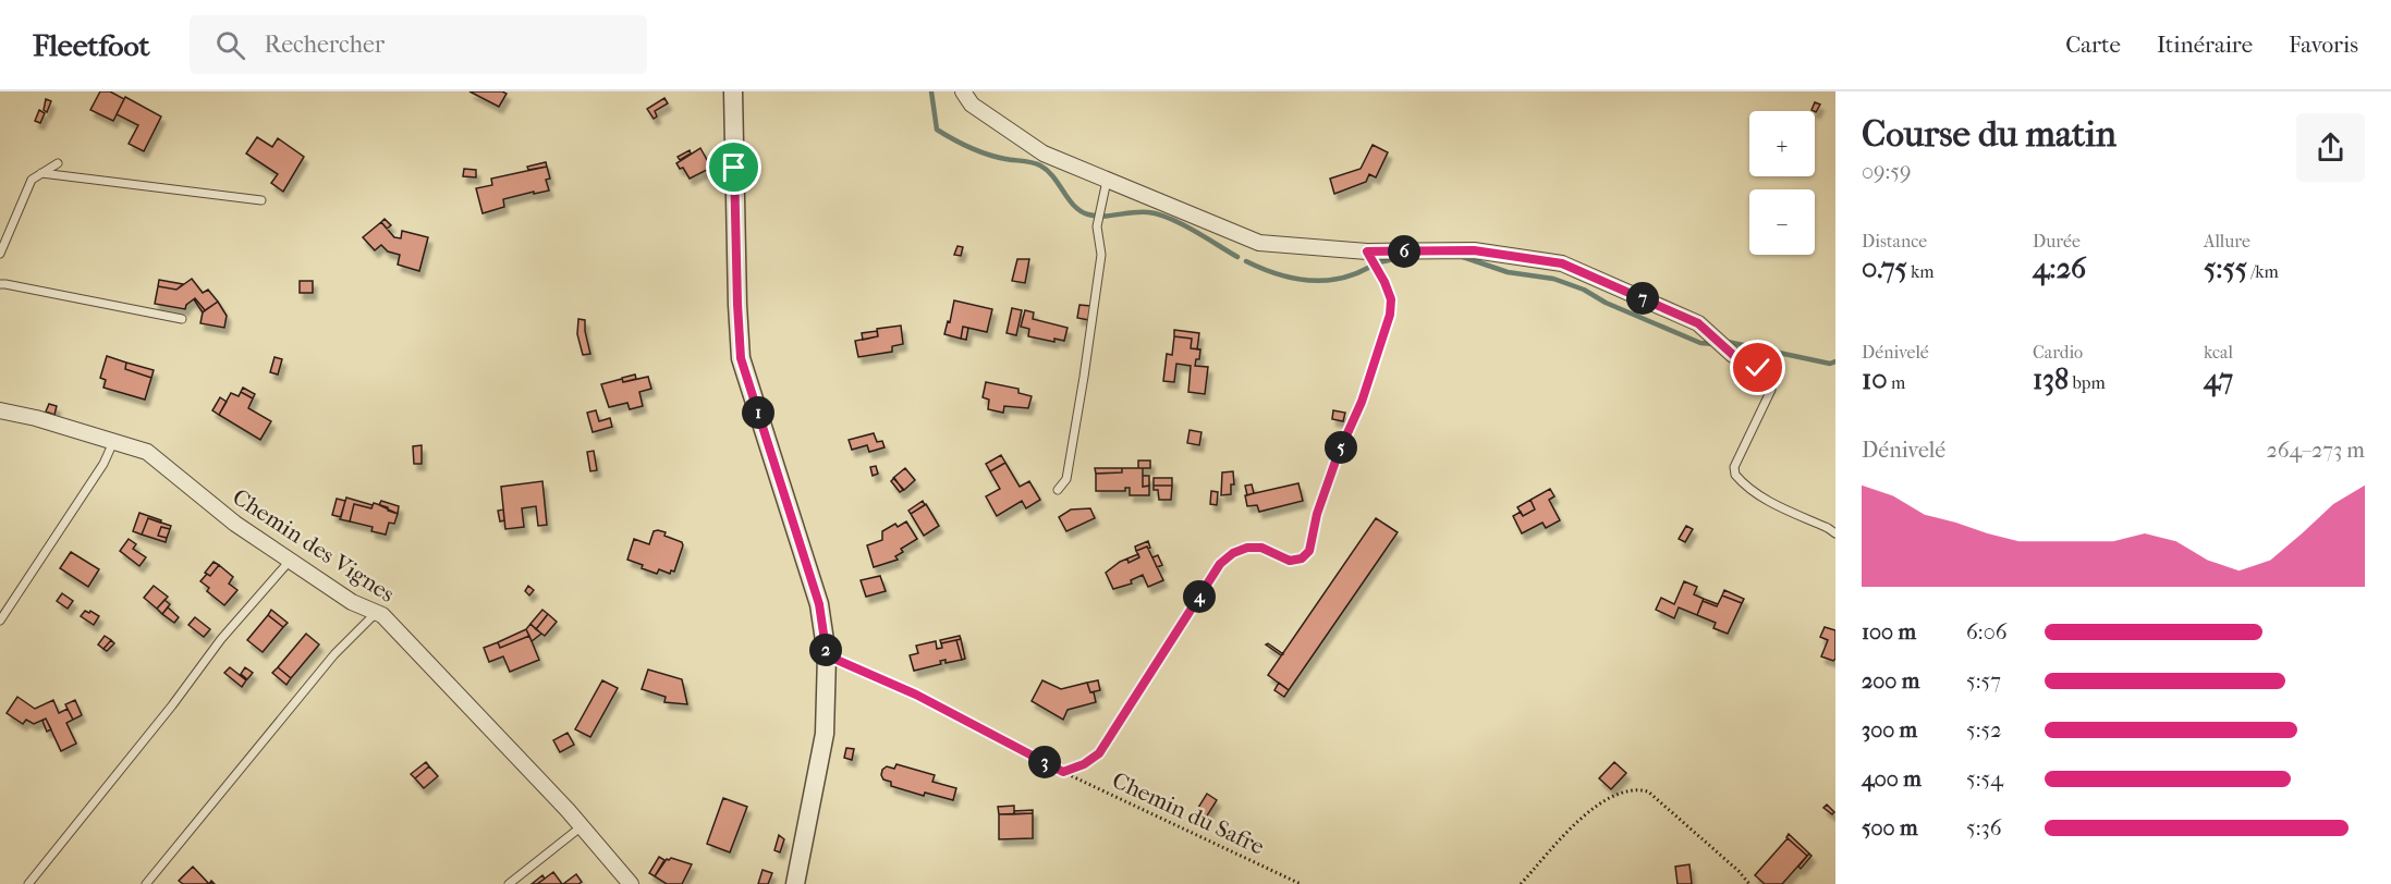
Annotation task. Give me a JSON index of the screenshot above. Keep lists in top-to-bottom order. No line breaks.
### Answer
{"streets":{"street":["Chemin des Vignes"],"path":["Chemin du Safre"]},"page":{"header":"Fleetfoot","search":"Rechercher","nav":["Carte","Itinéraire","Favoris"],"heading":["Course du matin","09:59"],"map_buttons":["+","−"],"stats":[["Distance","0.75 km"],["Durée","4:26"],["Allure","5:55 /km"],["Dénivelé","10 m"],["Cardio","138 bpm"],["kcal","47"]],"pins":["6","7","1","5","4","2","3"],"chart":["Dénivelé","264–273 m"],"list":[{"name":"100 m","note":"6:06"},{"name":"200 m","note":"5:57"},{"name":"300 m","note":"5:52"},{"name":"400 m","note":"5:54"},{"name":"500 m","note":"5:36"}]}}
